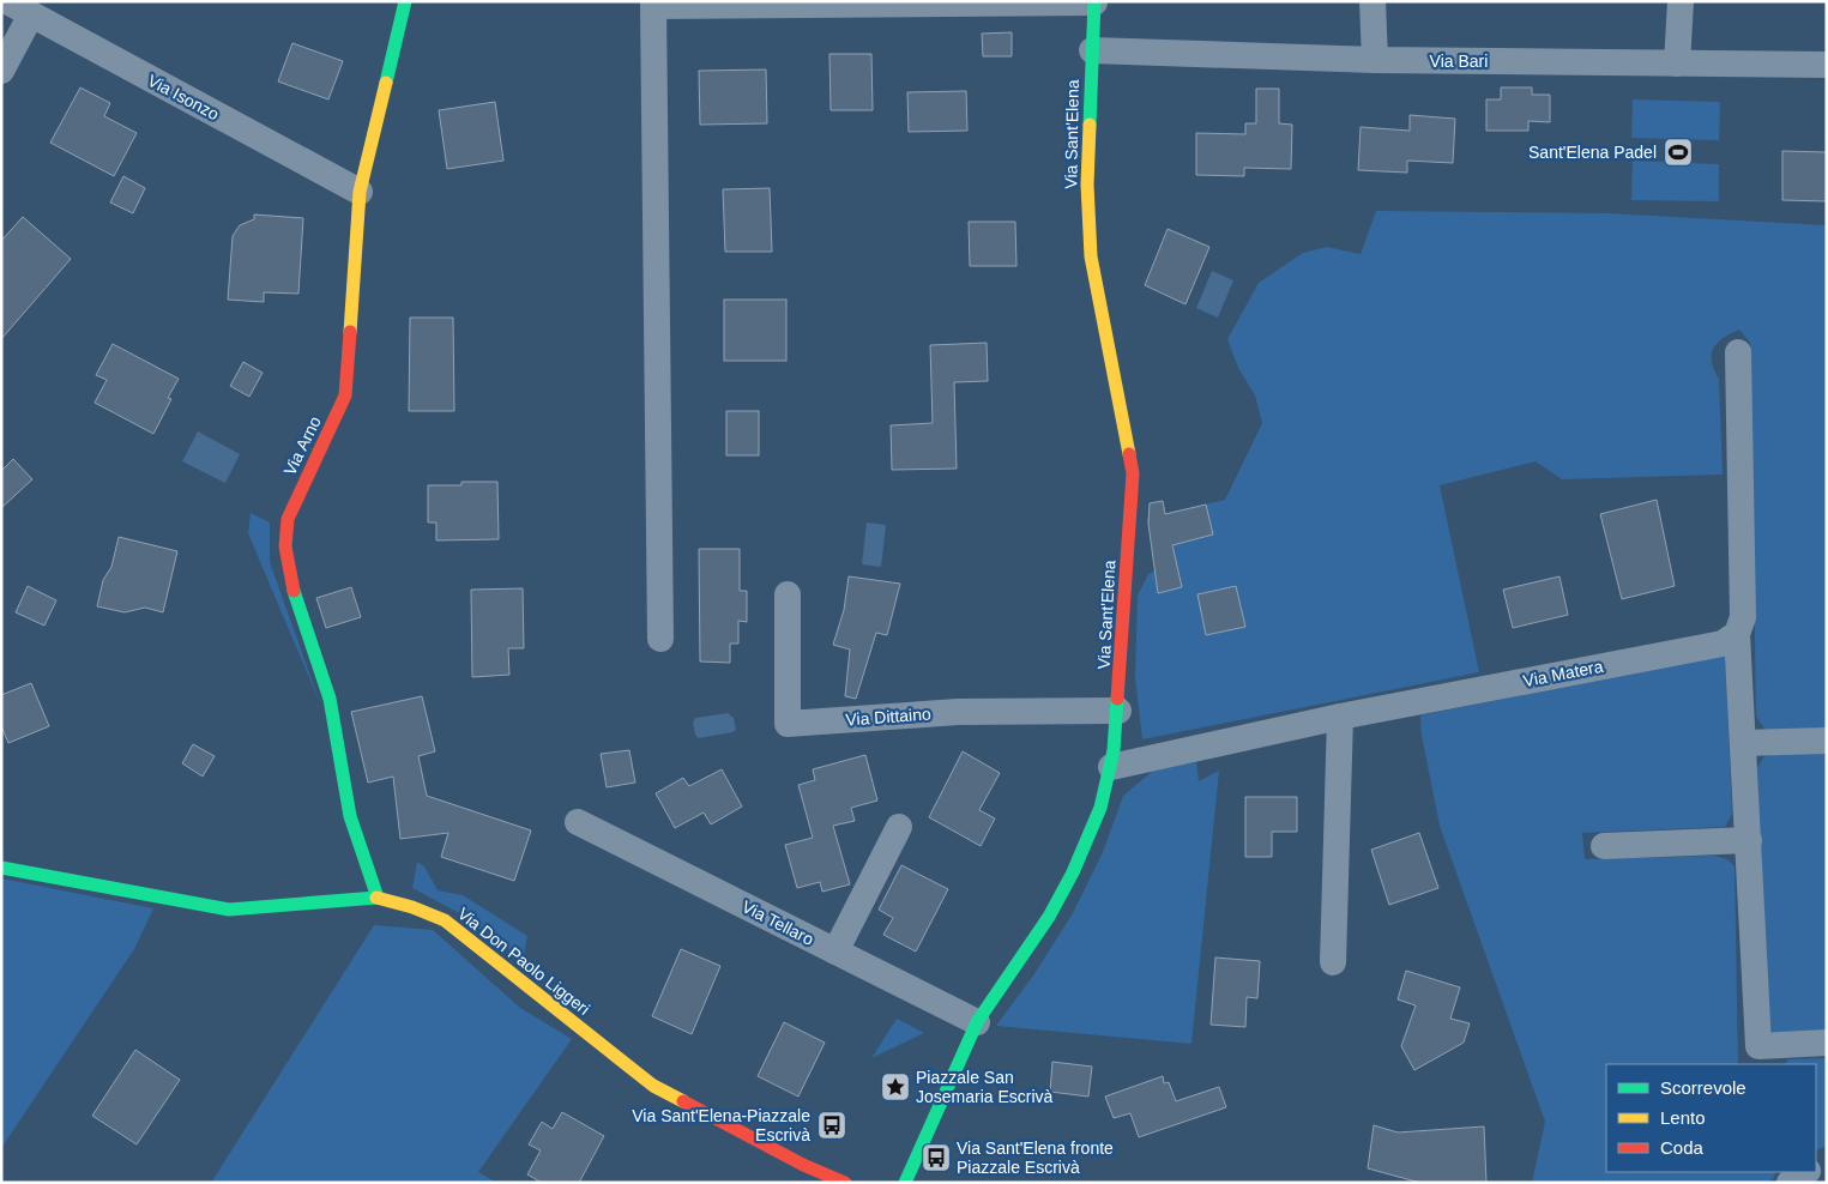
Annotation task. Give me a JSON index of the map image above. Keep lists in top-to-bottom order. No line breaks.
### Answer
{"streets":{"street":["Via Bari","Via Isonzo","Via Sant'Elena","Via Arno","Via Matera","Via Dittaino","Via Tellaro","Via Don Paolo Liggeri"]},"crossings":[["Via Bari","Via Sant'Elena"],["Via Isonzo","Via Arno"],["Via Sant'Elena","Via Matera"],["Via Sant'Elena","Via Dittaino"],["Via Sant'Elena","Via Tellaro"],["Via Arno","Via Don Paolo Liggeri"]],"places":{"sports":["Sant'Elena Padel"],"place":["Piazzale San Josemaria Escrivà"],"bus stop":["Via Sant'Elena-Piazzale Escrivà","Via Sant'Elena fronte Piazzale Escrivà"]},"legend":["Scorrevole","Lento","Coda"]}
